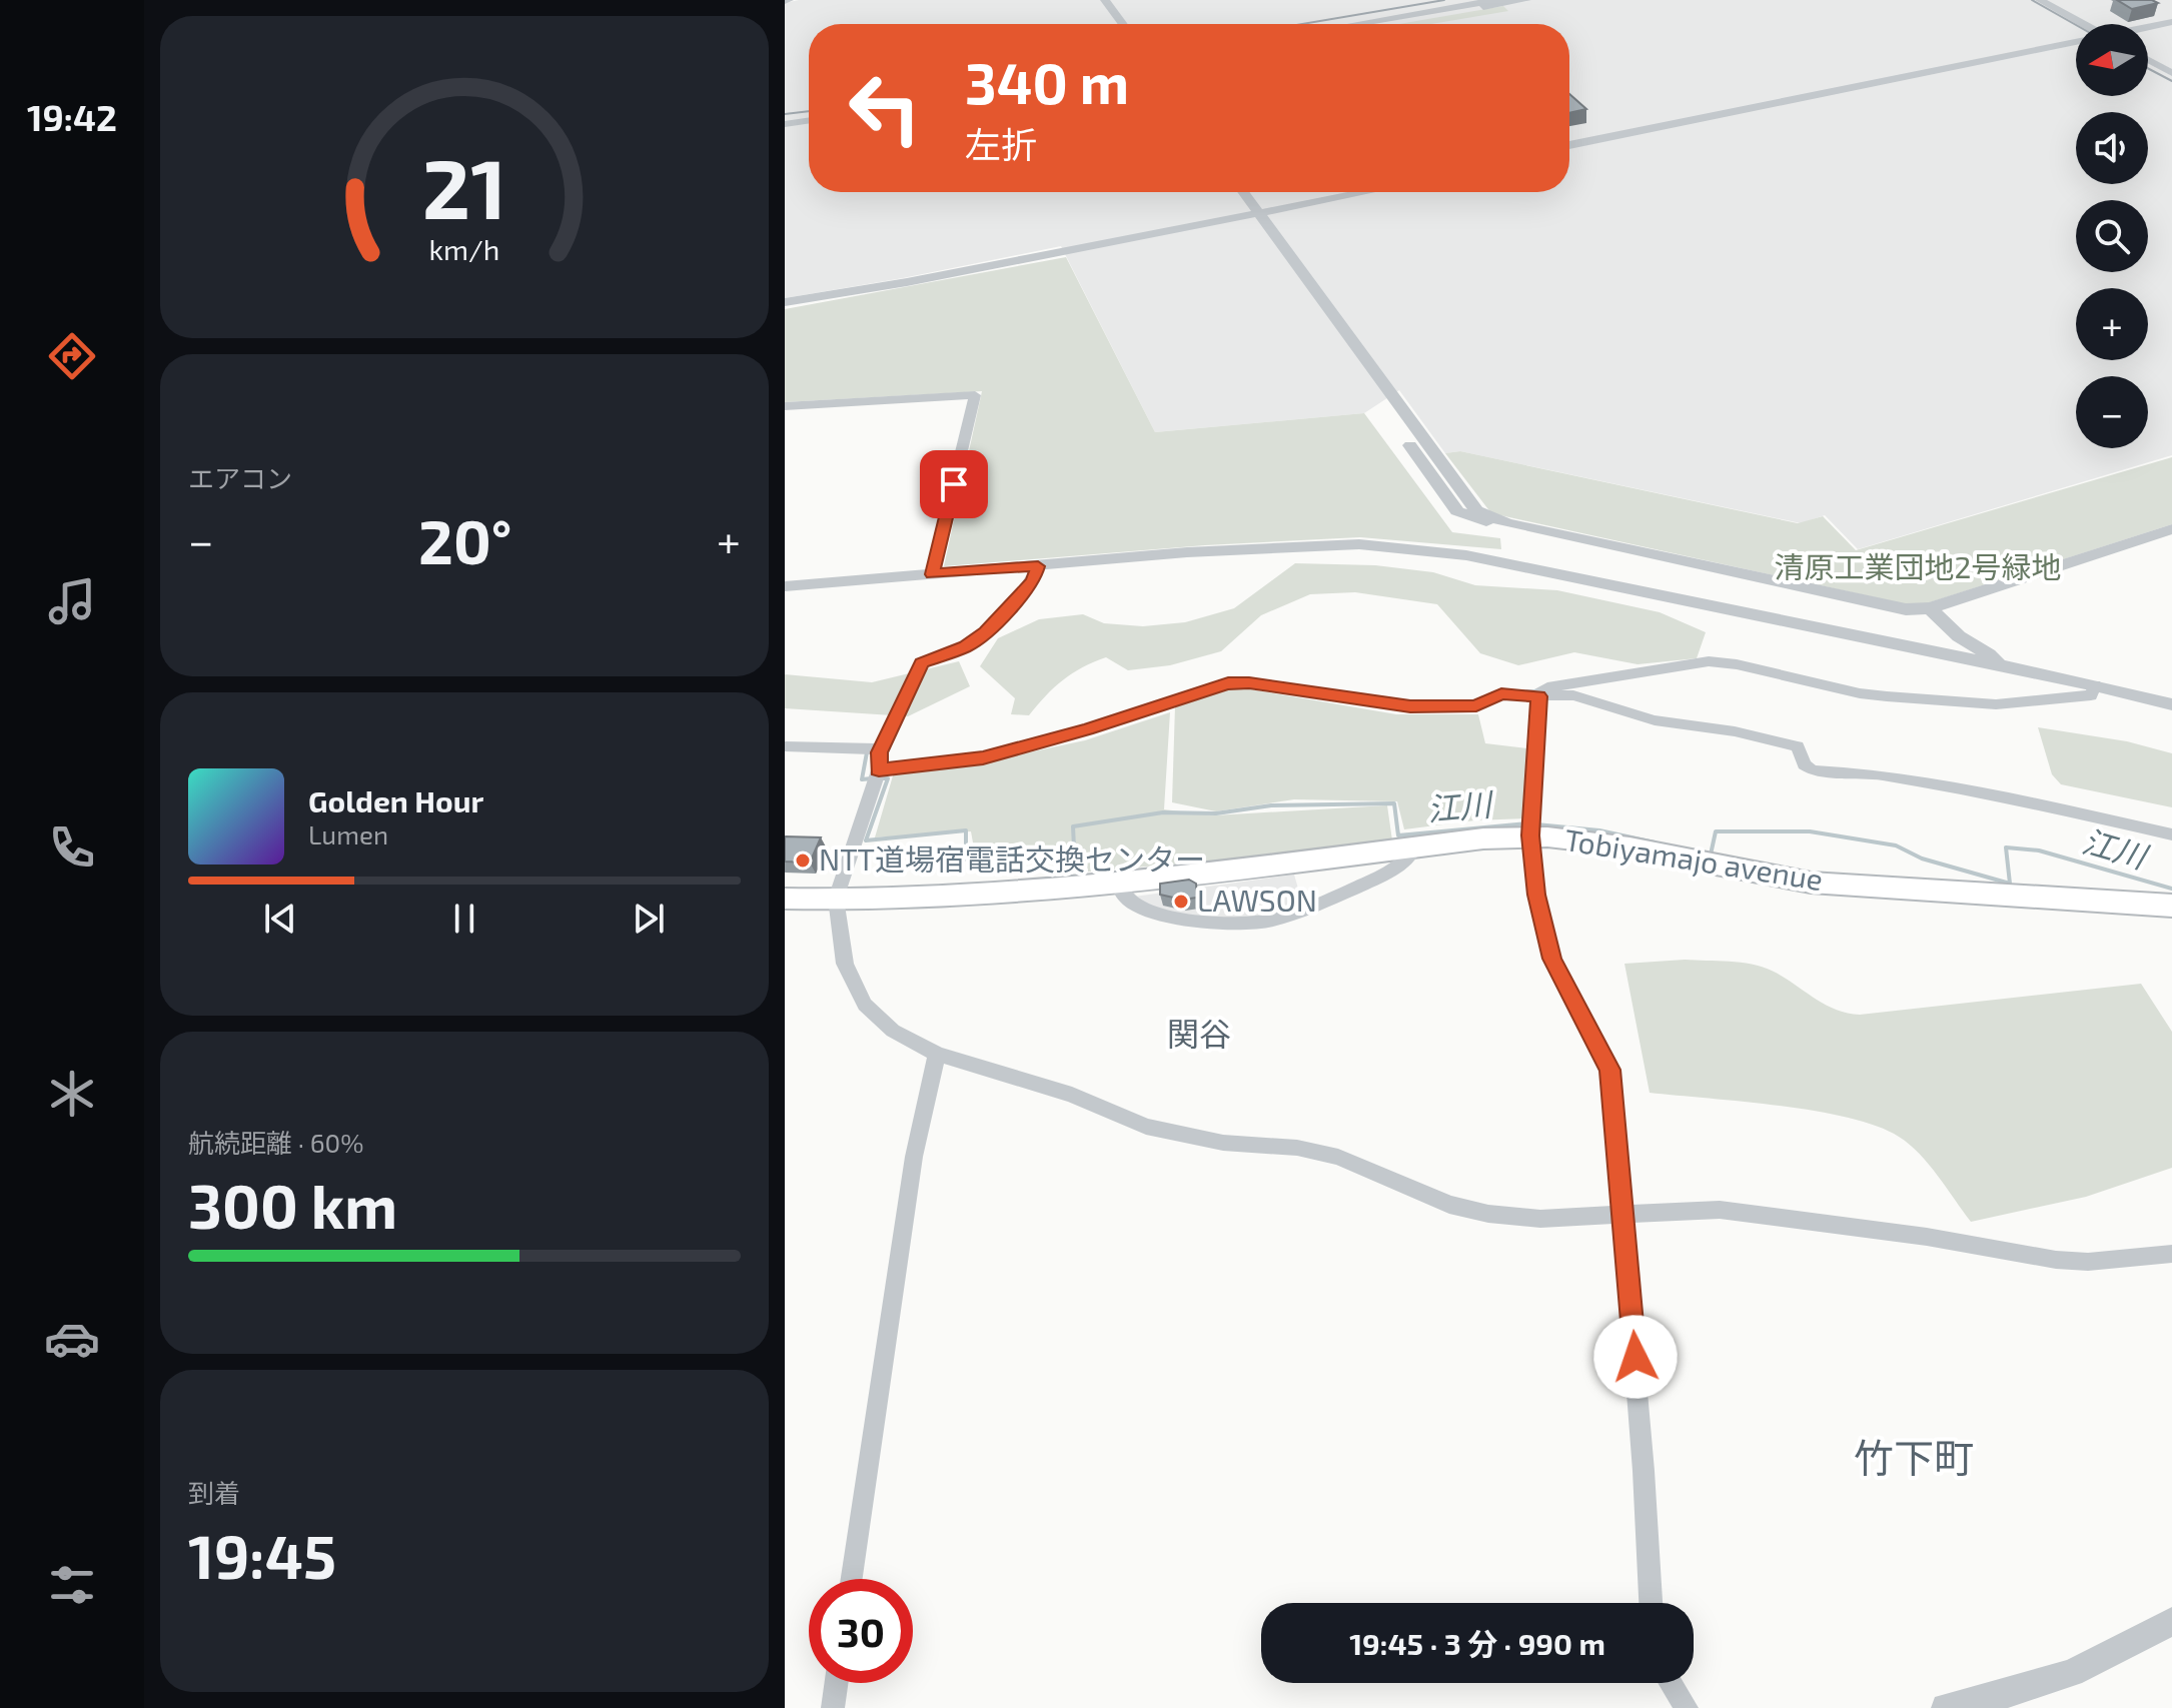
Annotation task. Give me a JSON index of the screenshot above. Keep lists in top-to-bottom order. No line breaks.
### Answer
{"streets":{"highway":["Tobiyamajo avenue"]},"districts":["関谷","竹下町"],"water":["江川"],"parks":["清原工業団地2号緑地"],"places":["NTT道場宿電話交換センター","LAWSON"],"north":"left","page":{"tabs":"19:42","map_buttons":["+","−"],"turn":["340 m","左折"],"tile":["エアコン",["航続距離 · 60%","300 km"],["到着","19:45"]],"heat":["−","20°","+"],"song":["Golden Hour","Lumen"],"limit":"30","trip":"19:45 · 3 分 · 990 m","gauge":["21","km/h"]}}
